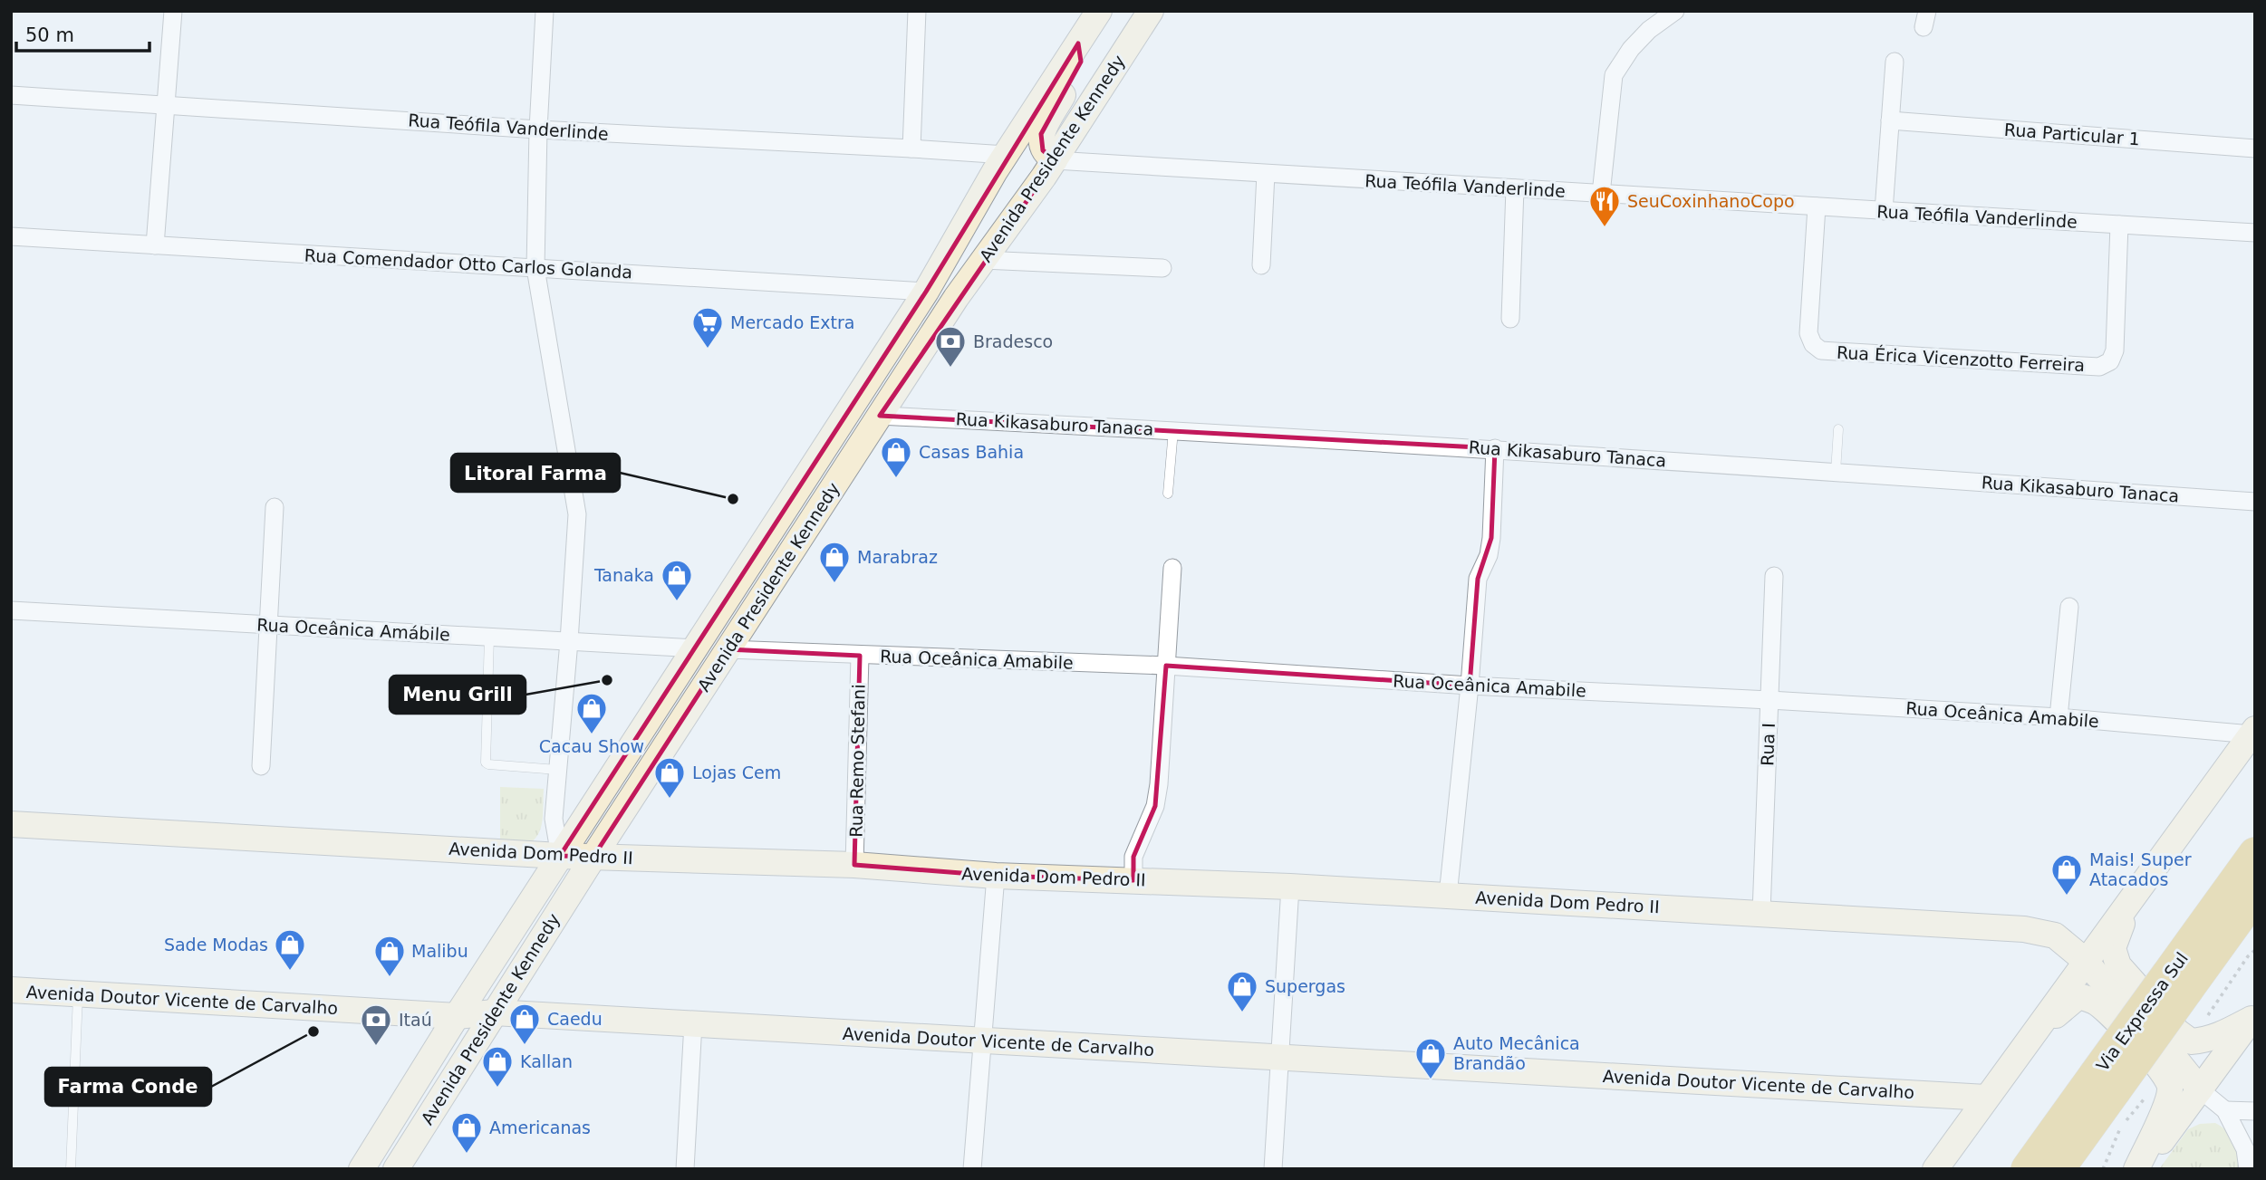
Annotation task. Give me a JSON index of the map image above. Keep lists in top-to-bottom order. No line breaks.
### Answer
{"streets":{"highway":["Via Expressa Sul"],"street":["Rua Teófila Vanderlinde","Rua Particular 1","Avenida Presidente Kennedy","Rua Comendador Otto Carlos Golanda","Rua Érica Vicenzotto Ferreira","Rua Kikasaburo Tanaca","Rua Oceânica Amábile","Rua Oceânica Amabile","Rua I","Rua Remo Stefani","Avenida Dom Pedro II","Avenida Doutor Vicente de Carvalho"]},"crossings":[["Rua Teófila Vanderlinde","Avenida Presidente Kennedy"],["Rua Teófila Vanderlinde","Rua Érica Vicenzotto Ferreira"],["Avenida Presidente Kennedy","Rua Comendador Otto Carlos Golanda"],["Avenida Presidente Kennedy","Rua Kikasaburo Tanaca"],["Avenida Presidente Kennedy","Rua Oceânica Amábile"],["Avenida Presidente Kennedy","Rua Oceânica Amabile"],["Avenida Presidente Kennedy","Avenida Dom Pedro II"],["Avenida Presidente Kennedy","Avenida Doutor Vicente de Carvalho"],["Rua Oceânica Amabile","Rua I"],["Rua Oceânica Amabile","Rua Remo Stefani"],["Rua I","Avenida Dom Pedro II"],["Rua Remo Stefani","Avenida Dom Pedro II"]],"places":{"restaurant":["SeuCoxinhanoCopo"],"supermarket":["Mercado Extra"],"bank":["Bradesco","Itaú"],"shop":["Casas Bahia","Marabraz","Tanaka","Cacau Show","Lojas Cem","Mais! Super Atacados","Sade Modas","Malibu","Supergas","Caedu","Auto Mecânica Brandão","Kallan","Americanas"],"other":["Litoral Farma","Menu Grill","Farma Conde"]},"scale_bar":"50 m"}
